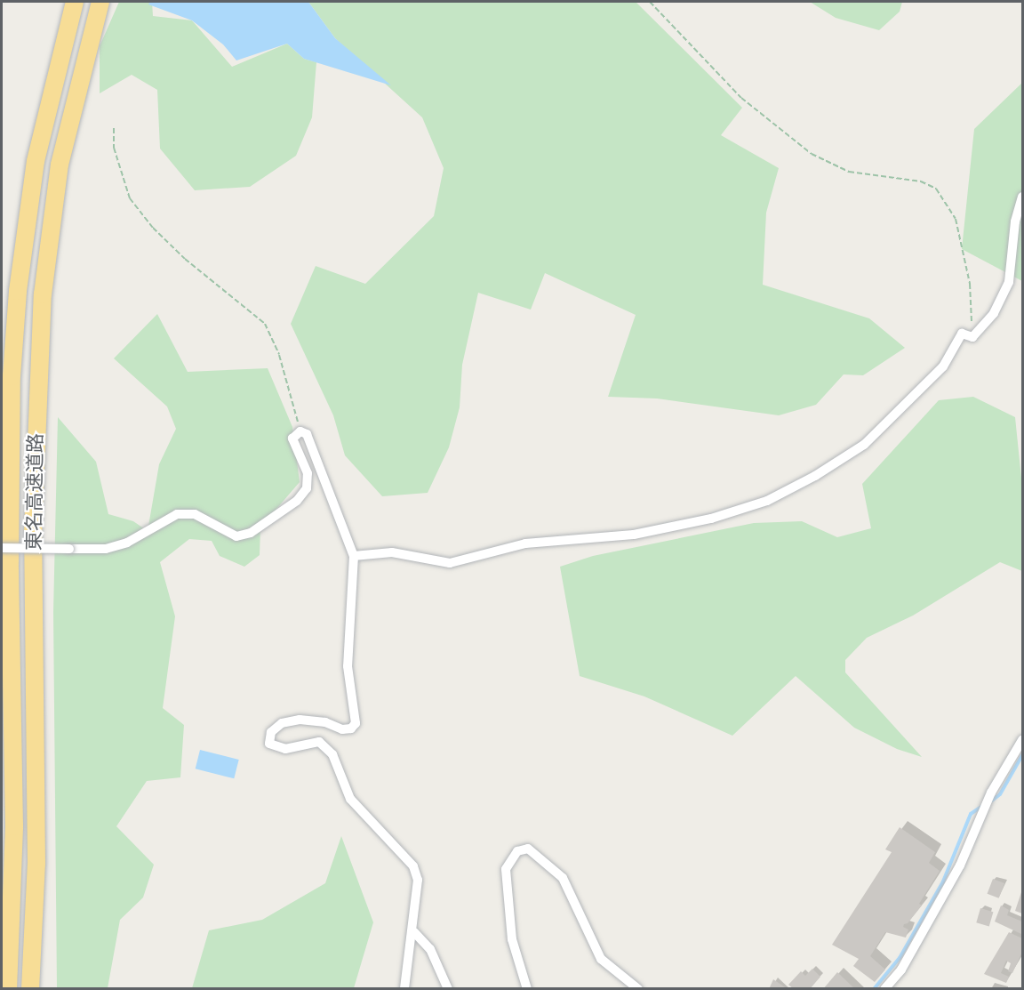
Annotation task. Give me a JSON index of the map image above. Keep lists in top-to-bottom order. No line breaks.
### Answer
{"streets":{"highway":["東名高速道路"]}}
